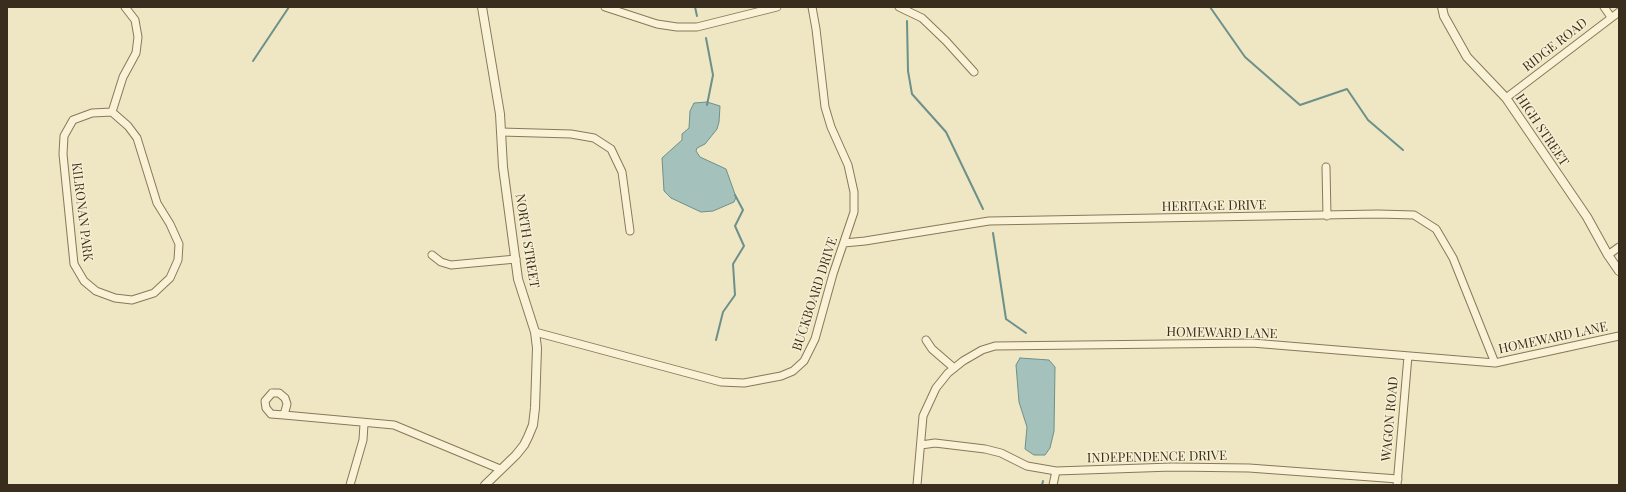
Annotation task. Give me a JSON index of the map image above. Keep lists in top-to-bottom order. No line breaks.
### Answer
{"streets":{"street":["RIDGE ROAD","HIGH STREET","HERITAGE DRIVE","KILRONAN PARK","NORTH STREET","BUCKBOARD DRIVE","HOMEWARD LANE","WAGON ROAD","INDEPENDENCE DRIVE"]},"crossings":[["RIDGE ROAD","HIGH STREET"],["HERITAGE DRIVE","BUCKBOARD DRIVE"],["HERITAGE DRIVE","HOMEWARD LANE"],["NORTH STREET","BUCKBOARD DRIVE"],["HOMEWARD LANE","WAGON ROAD"],["HOMEWARD LANE","INDEPENDENCE DRIVE"],["WAGON ROAD","INDEPENDENCE DRIVE"]]}
